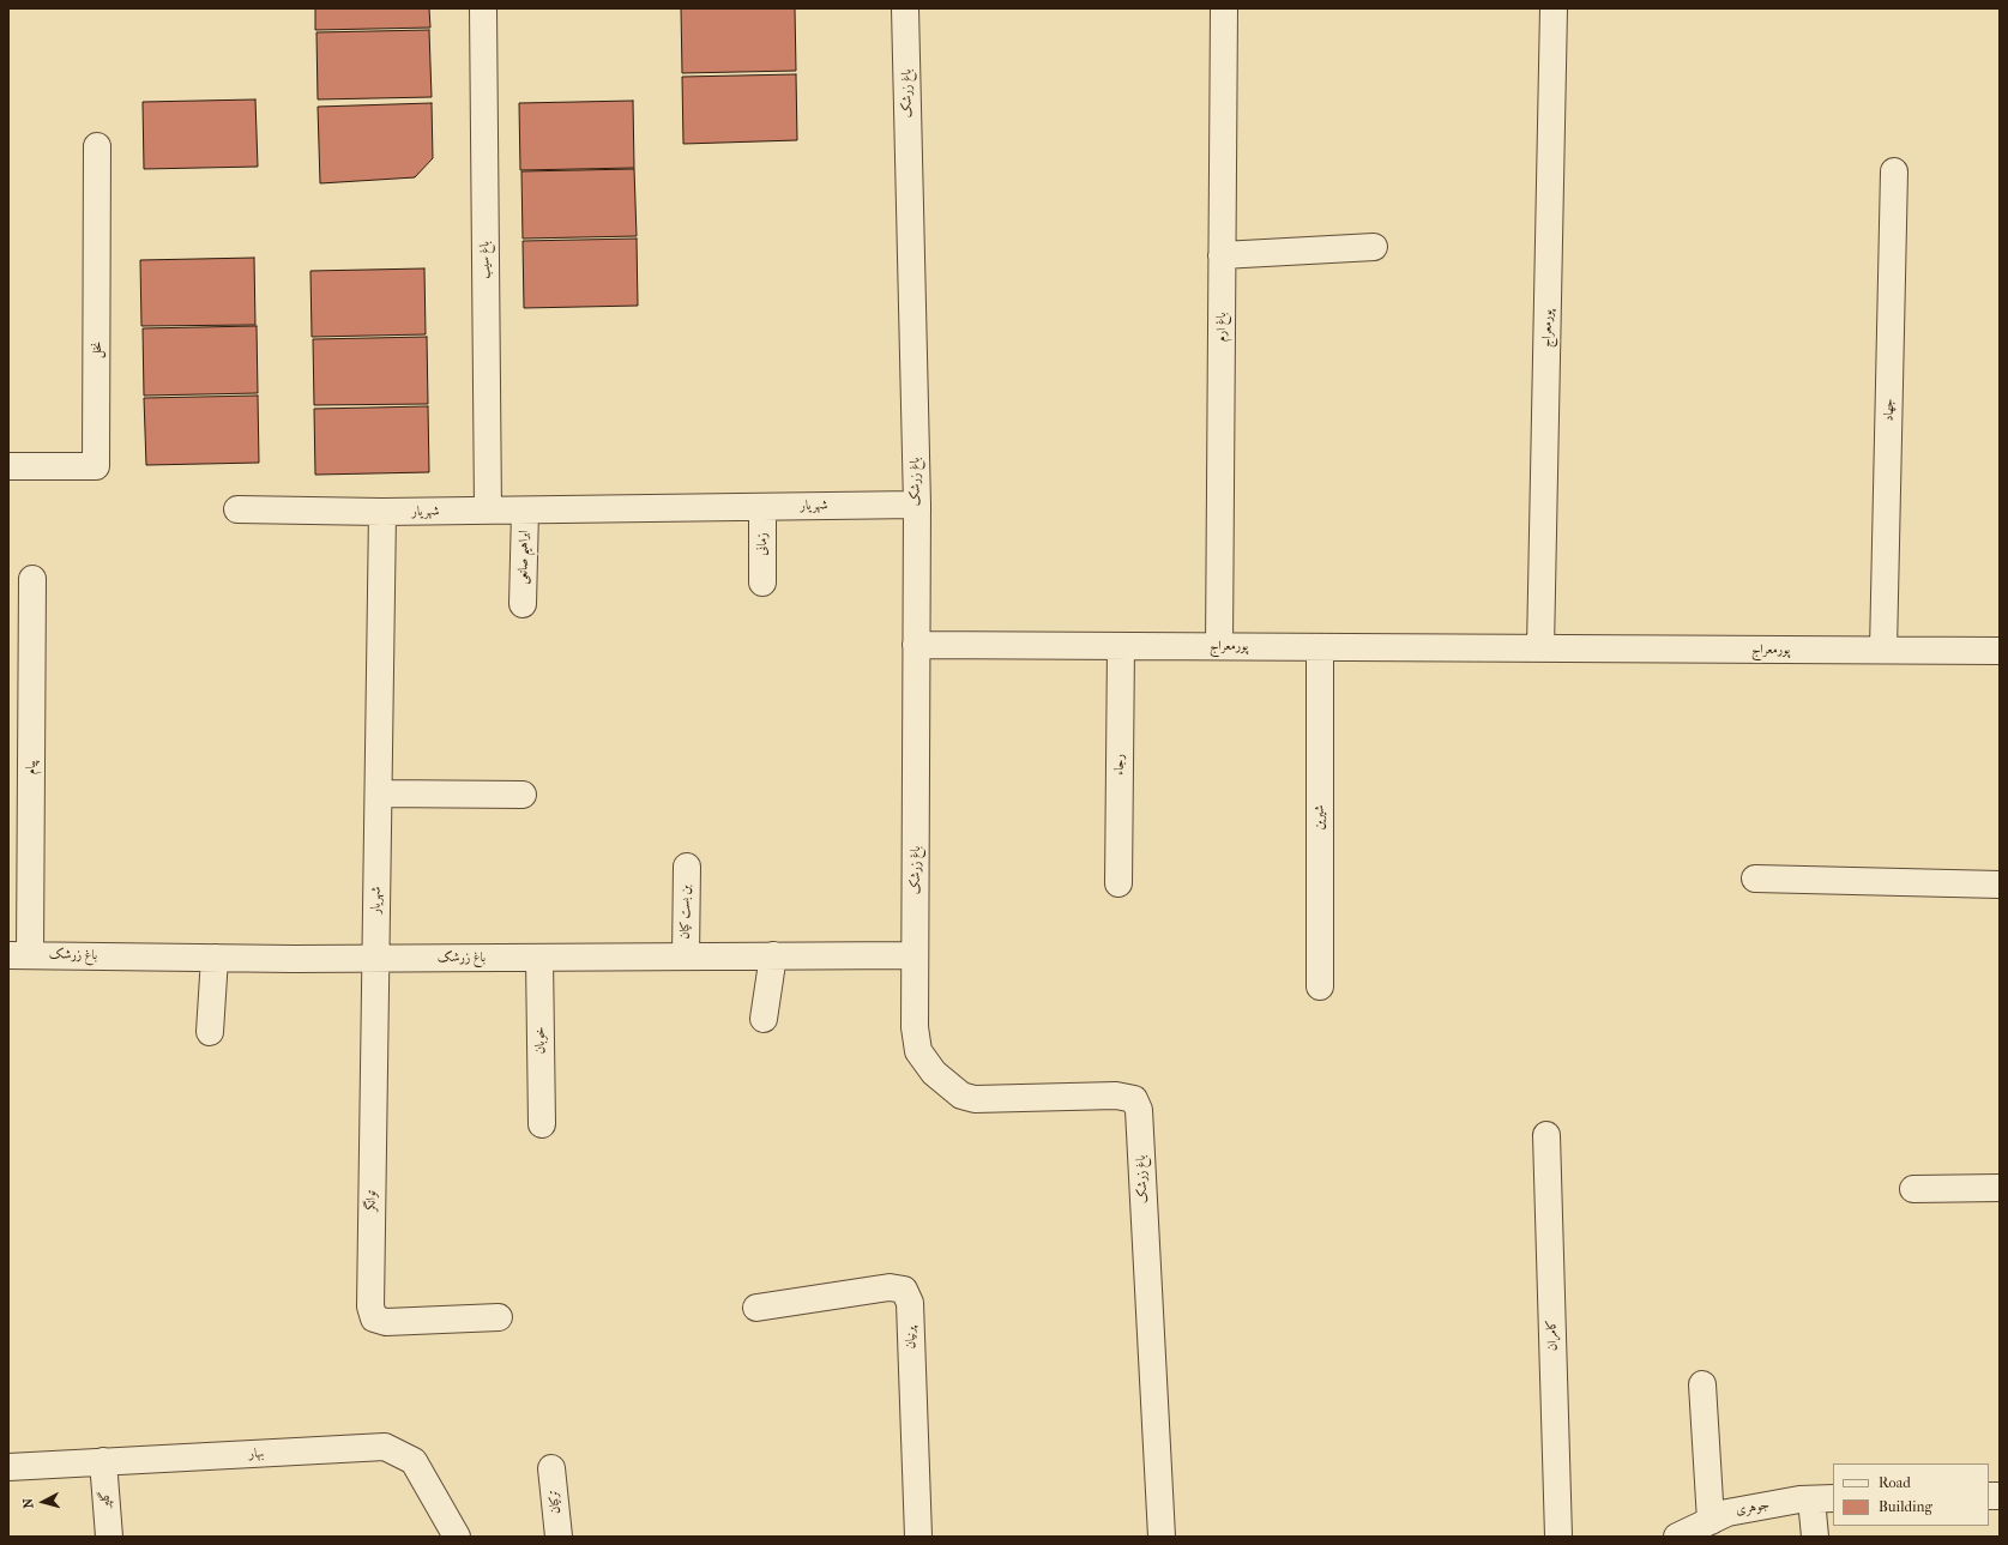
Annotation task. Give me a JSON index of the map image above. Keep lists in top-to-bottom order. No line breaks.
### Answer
{"streets":{"street":["باغ زرشک","باغ سیب","باغ ارم","پورمعراج","نخل","جهاد","شهریار","زمانی","ابراهیم صانعی","رجاء","پیام","شیرین","بن بست کیان","خوبان","توانگر","کامران","پرنیان","بهار","گلپر","ترکیان","جوهری"]},"crossings":[["باغ زرشک","پورمعراج"],["باغ زرشک","شهریار"],["باغ زرشک","پیام"],["باغ زرشک","بن بست کیان"],["باغ زرشک","خوبان"],["باغ زرشک","توانگر"],["باغ سیب","شهریار"],["باغ ارم","پورمعراج"],["پورمعراج","جهاد"],["پورمعراج","رجاء"],["پورمعراج","شیرین"],["شهریار","زمانی"],["شهریار","ابراهیم صانعی"],["شهریار","توانگر"],["بهار","گلپر"]],"legend":["Road","Building"],"north":"left"}
